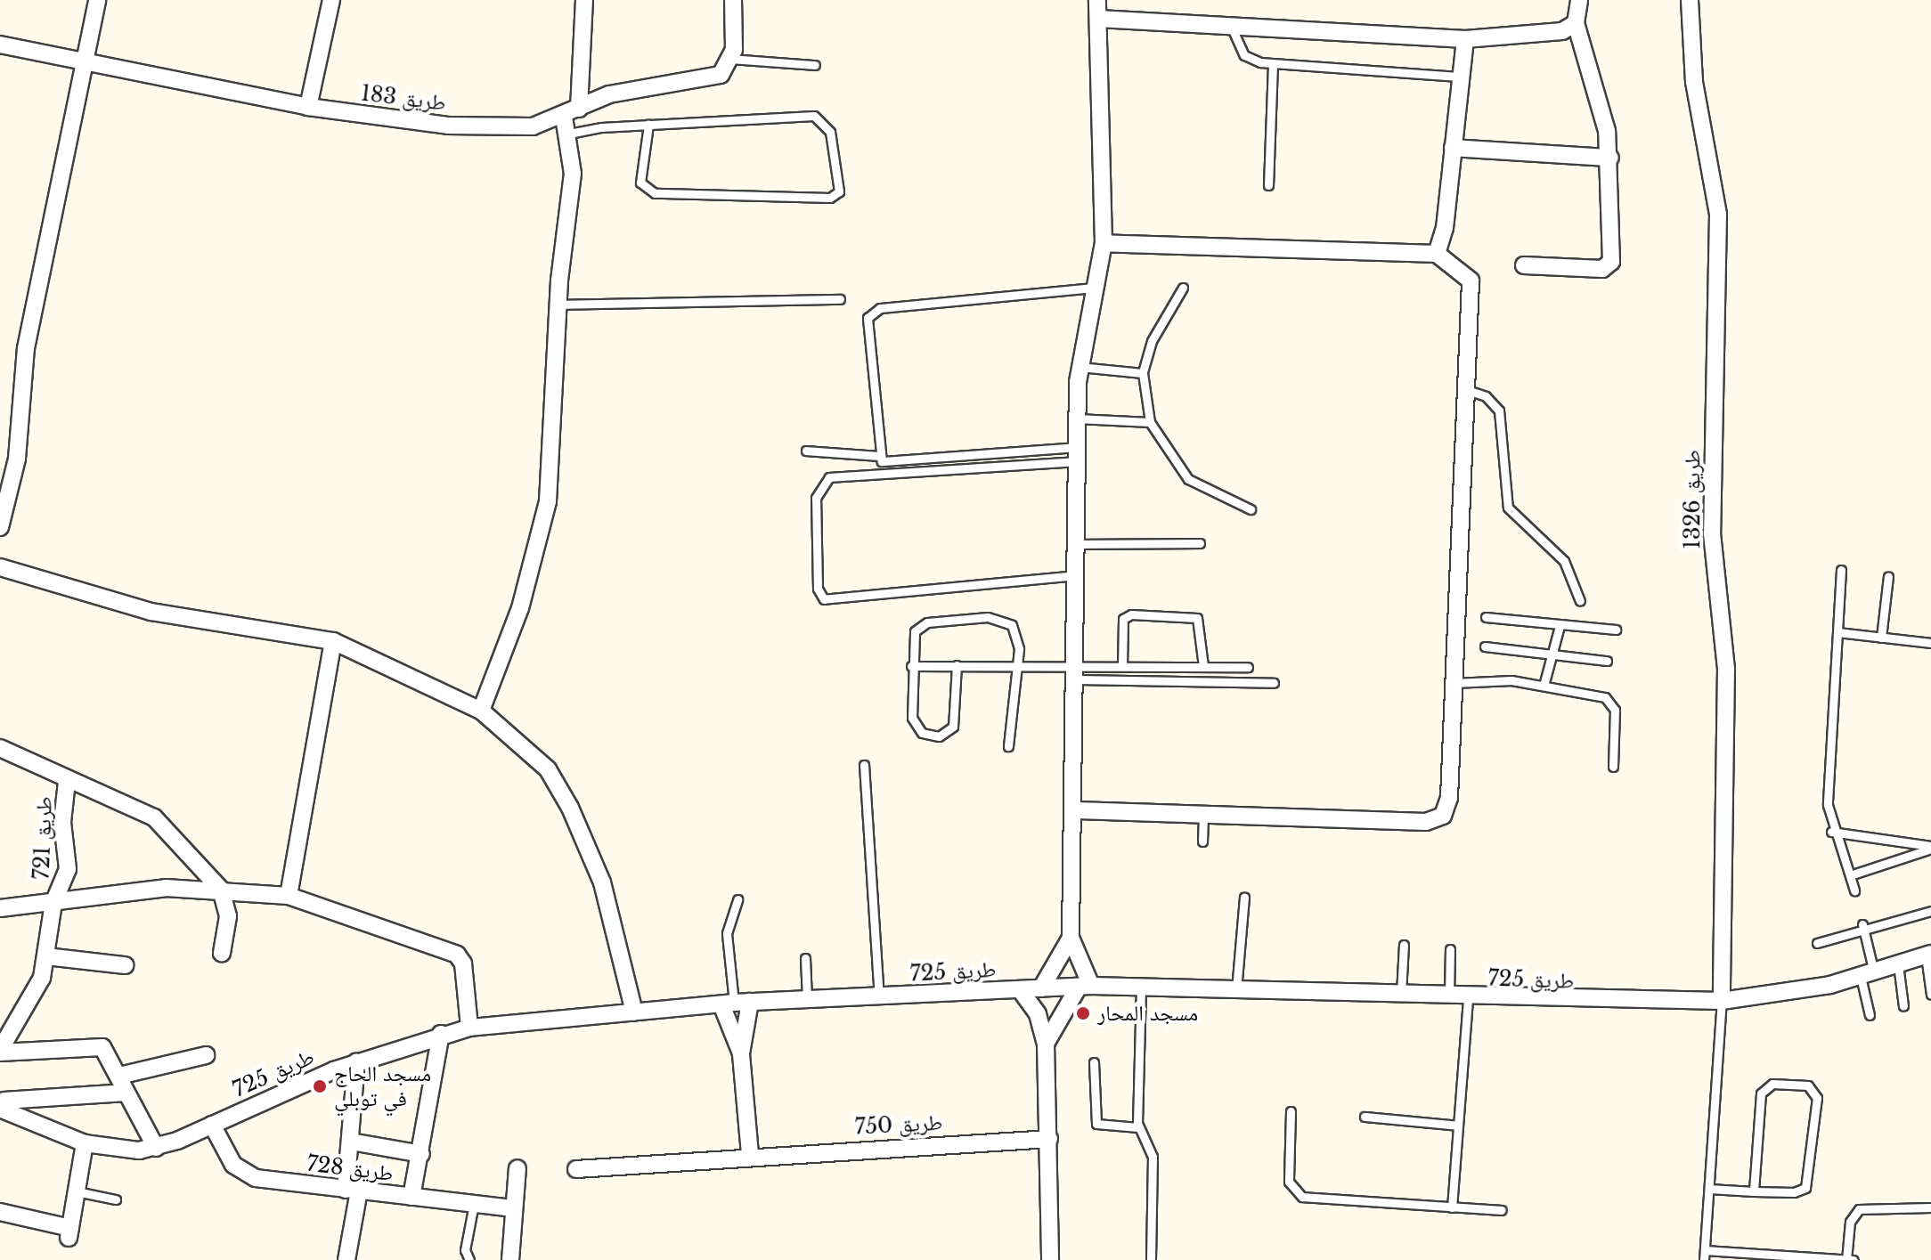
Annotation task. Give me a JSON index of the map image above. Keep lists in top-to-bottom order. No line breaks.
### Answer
{"streets":{"street":["طريق 183","طريق 1326","طريق 721","طريق 725","طريق 750","طريق 728"]},"crossings":[["طريق 1326","طريق 725"],["طريق 725","طريق 728"]],"places":["مسجد المحار","مسجد الحاج في توبلي"]}
